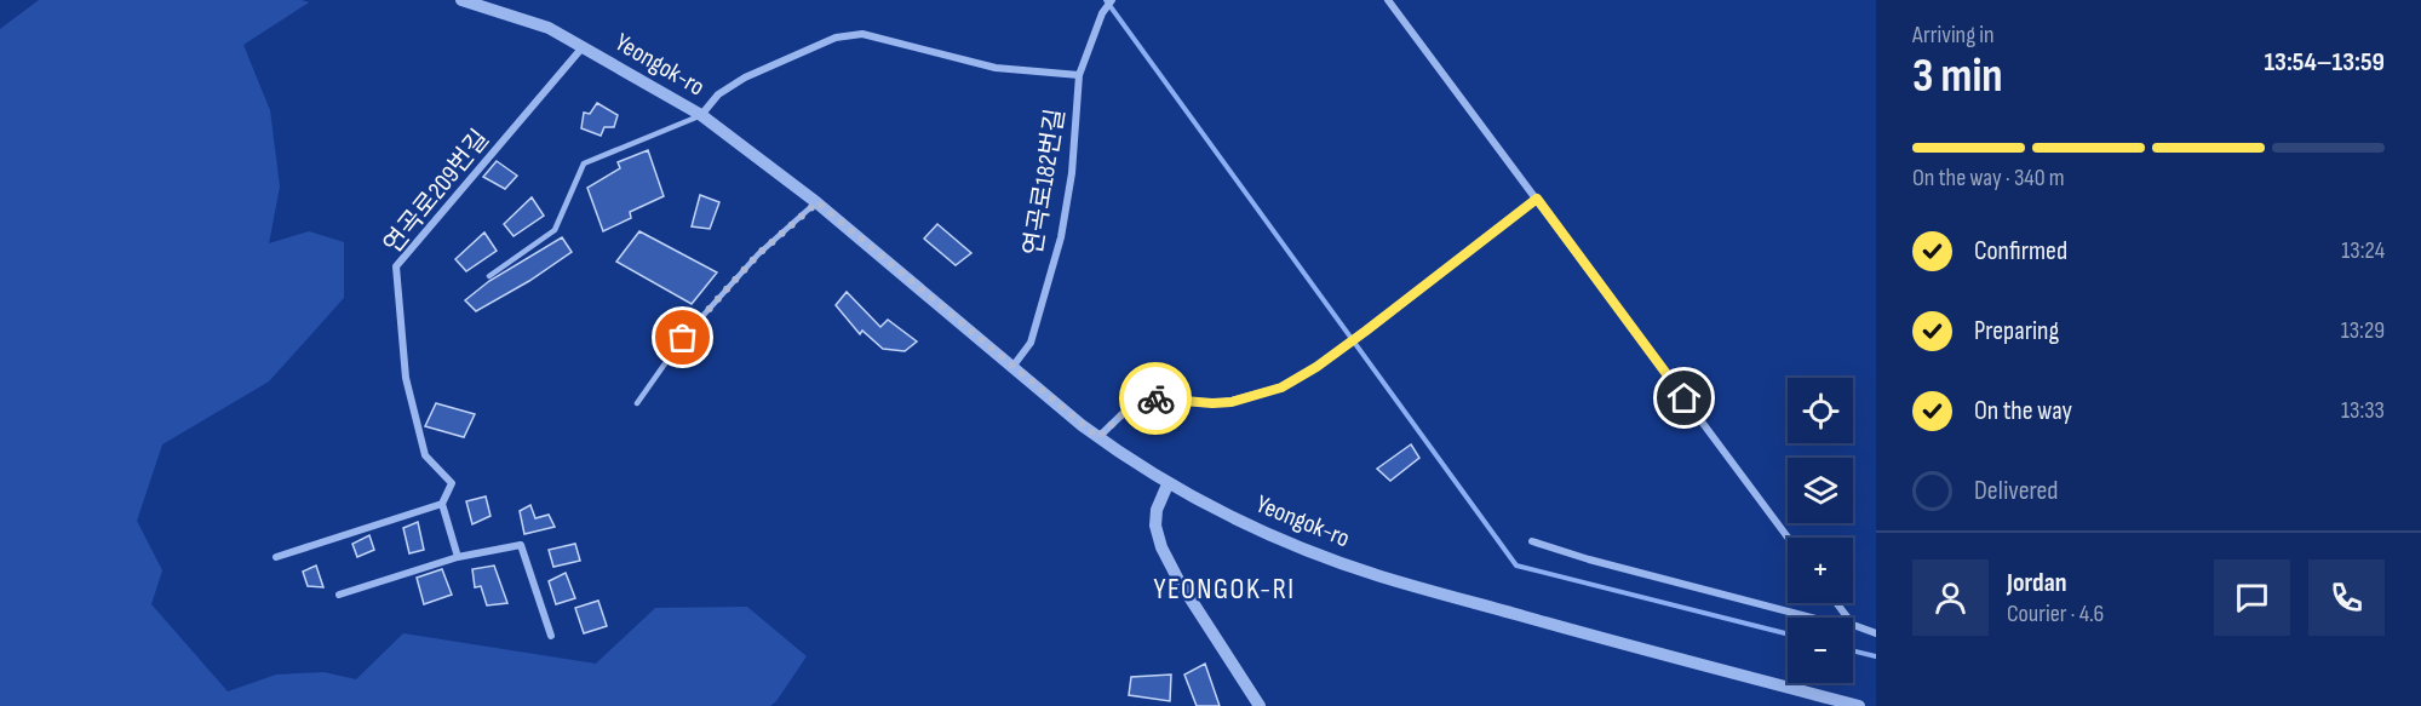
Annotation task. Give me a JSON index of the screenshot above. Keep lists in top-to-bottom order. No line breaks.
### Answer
{"streets":{"street":["Yeongok-ro","연곡로182번길","연곡로209번길"]},"crossings":[["Yeongok-ro","연곡로182번길"],["Yeongok-ro","연곡로209번길"]],"districts":["YEONGOK-RI"],"page":{"heading":["3 min","Arriving in","13:54–13:59"],"panel":["Jordan","Courier · 4.6"],"bar":"On the way · 340 m","list":[["Confirmed","13:24"],["Preparing","13:29"],["On the way","13:33"],"Delivered"],"map_buttons":["+","−"]}}
